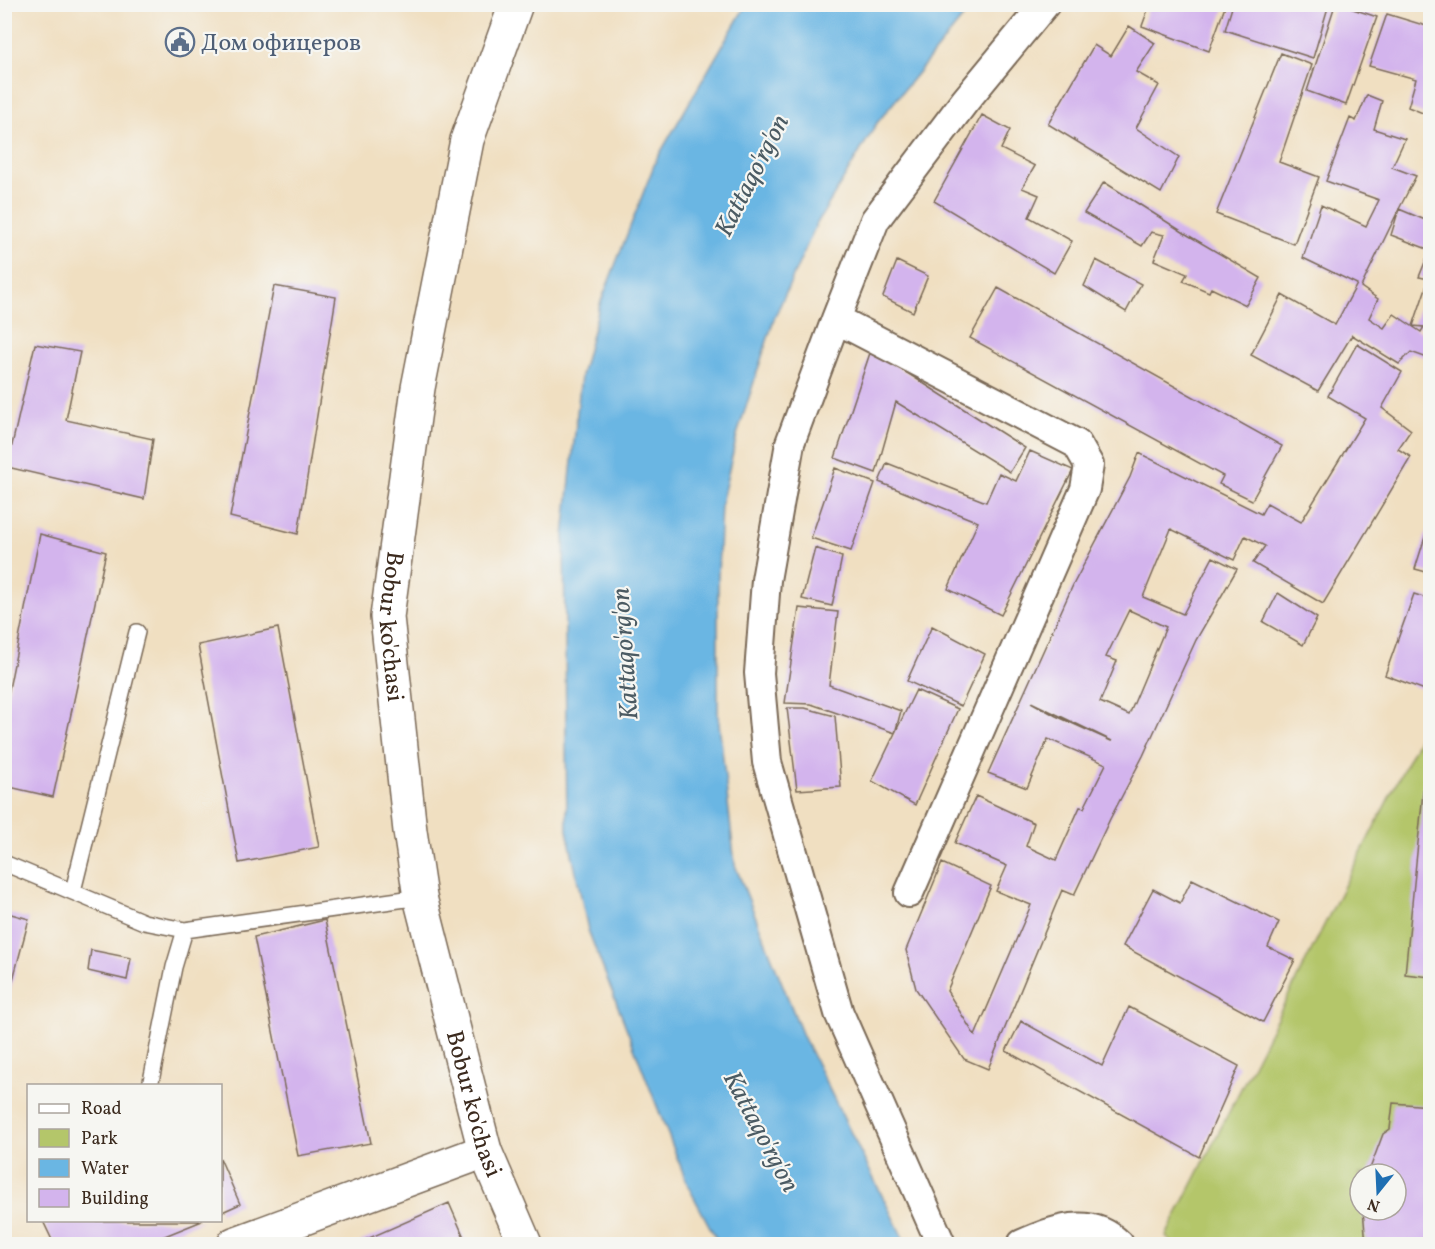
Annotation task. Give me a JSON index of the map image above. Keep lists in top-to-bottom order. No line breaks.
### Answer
{"streets":{"street":["Bobur ko'chasi"]},"water":["Kattaqo'rg'on"],"places":{"public building":["Дом офицеров"]},"legend":["Road","Park","Water","Building"],"north":"bottom"}
